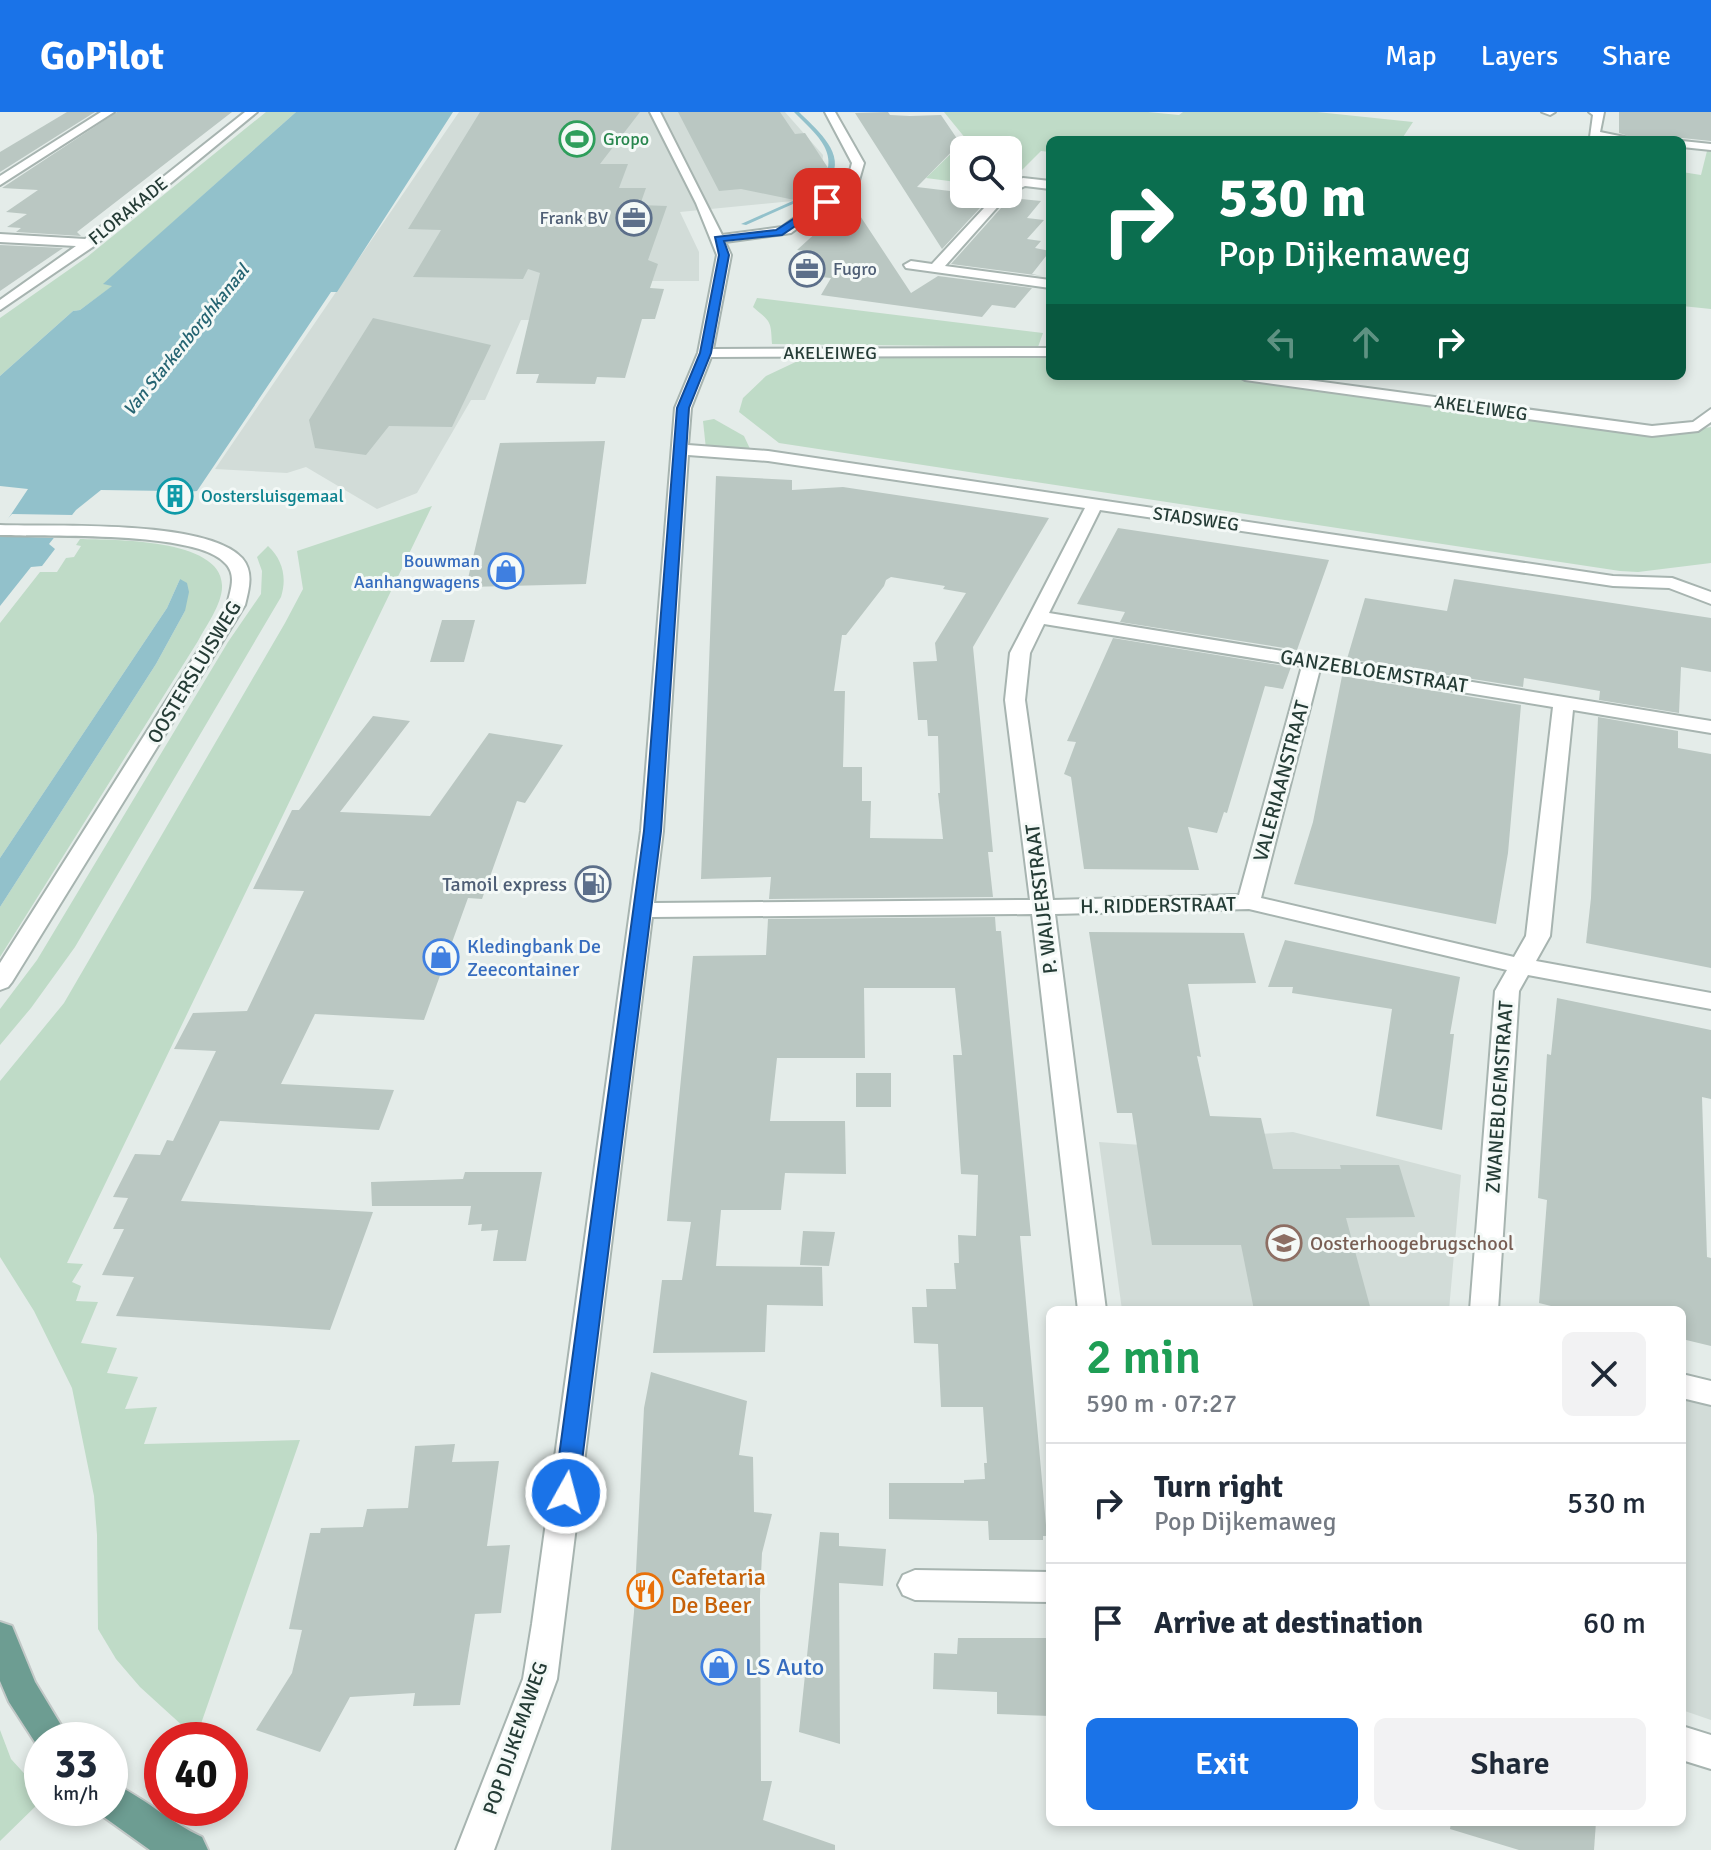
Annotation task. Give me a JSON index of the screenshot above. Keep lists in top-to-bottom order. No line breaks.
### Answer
{"streets":{"street":["FLORAKADE","AKELEIWEG","STADSWEG","GANZEBLOEMSTRAAT","OOSTERSLUISWEG","VALERIAANSTRAAT","P. WAIJERSTRAAT","H. RIDDERSTRAAT","ZWANEBLOEMSTRAAT","POP DIJKEMAWEG"]},"crossings":[["AKELEIWEG","POP DIJKEMAWEG"],["STADSWEG","P. WAIJERSTRAAT"],["STADSWEG","POP DIJKEMAWEG"],["GANZEBLOEMSTRAAT","VALERIAANSTRAAT"],["GANZEBLOEMSTRAAT","P. WAIJERSTRAAT"],["GANZEBLOEMSTRAAT","ZWANEBLOEMSTRAAT"],["VALERIAANSTRAAT","H. RIDDERSTRAAT"],["P. WAIJERSTRAAT","H. RIDDERSTRAAT"],["H. RIDDERSTRAAT","ZWANEBLOEMSTRAAT"],["H. RIDDERSTRAAT","POP DIJKEMAWEG"]],"water":["Van Starkenborghkanaal"],"places":{"sports":["Gropo"],"office":["Frank BV","Fugro"],"building":["Oostersluisgemaal"],"shop":["Bouwman Aanhangwagens","Kledingbank De Zeecontainer","LS Auto"],"fuel station":["Tamoil express"],"school or university":["Oosterhoogebrugschool"],"restaurant":["Cafetaria De Beer"]},"page":{"header":"GoPilot","nav":["Map","Layers","Share"],"turn":["530 m","Pop Dijkemaweg"],"heading":["2 min","590 m · 07:27"],"list":[{"name":"Turn right","note":"Pop Dijkemaweg","value":"530 m"},{"name":"Arrive at destination","value":"60 m"}],"buttons":["Exit","Share"],"speed":"33 km/h","limit":"40"}}
